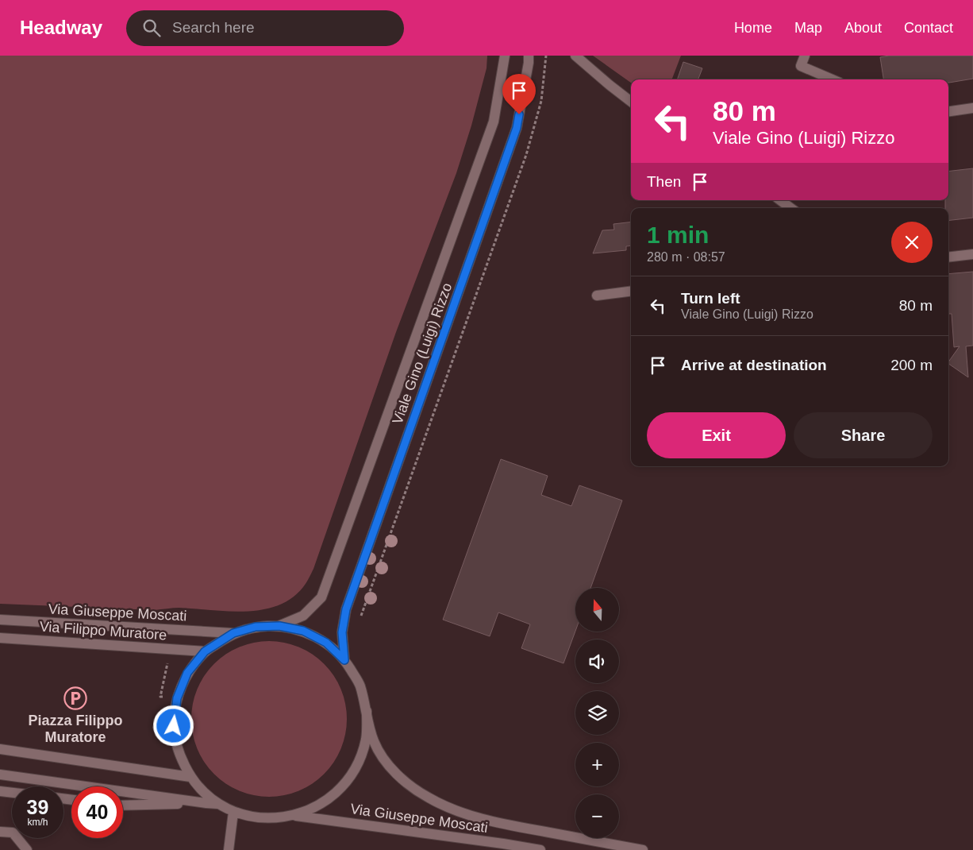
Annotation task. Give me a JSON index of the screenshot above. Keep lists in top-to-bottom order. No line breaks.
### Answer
{"streets":{"street":["Viale Gino (Luigi) Rizzo","Via Giuseppe Moscati","Via Filippo Muratore"]},"crossings":[["Viale Gino (Luigi) Rizzo","Via Giuseppe Moscati"],["Via Giuseppe Moscati","Via Filippo Muratore"]],"places":{"parking":["Piazza Filippo Muratore"]},"north":"top","page":{"header":"Headway","search":"Search here","nav":["Home","Map","About","Contact"],"turn":["80 m","Viale Gino (Luigi) Rizzo"],"then":"Then","heading":["1 min","280 m · 08:57"],"list":[{"name":"Turn left","note":"Viale Gino (Luigi) Rizzo","value":"80 m"},{"name":"Arrive at destination","value":"200 m"}],"buttons":["Exit","Share"],"map_buttons":["+","−"],"speed":"39 km/h","limit":"40"}}
